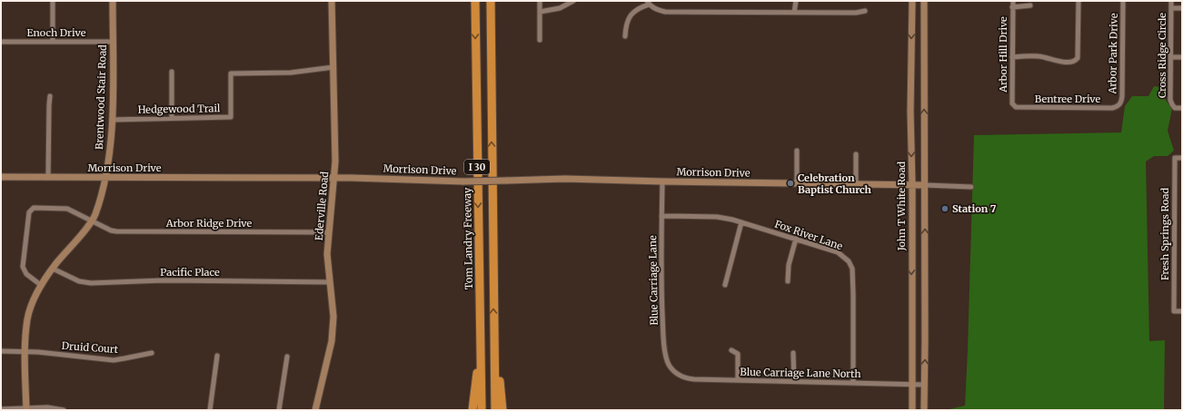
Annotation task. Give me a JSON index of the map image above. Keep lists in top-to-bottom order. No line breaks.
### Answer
{"streets":{"highway":["I 30","Tom Landry Freeway"],"street":["Enoch Drive","Arbor Park Drive","Arbor Hill Drive","Cross Ridge Circle","Brentwood Stair Road","Bentree Drive","Hedgewood Trail","Morrison Drive","Ederville Road","John T White Road","Arbor Ridge Drive","Fresh Springs Road","Fox River Lane","Pacific Place","Blue Carriage Lane","Druid Court","Blue Carriage Lane North"]},"crossings":[["Enoch Drive","Brentwood Stair Road"],["Arbor Park Drive","Bentree Drive"],["Arbor Hill Drive","Bentree Drive"],["Brentwood Stair Road","Hedgewood Trail"],["Brentwood Stair Road","Morrison Drive"],["Brentwood Stair Road","Arbor Ridge Drive"],["Brentwood Stair Road","Pacific Place"],["Brentwood Stair Road","Druid Court"],["Hedgewood Trail","Ederville Road"],["Morrison Drive","Ederville Road"],["Morrison Drive","John T White Road"],["Morrison Drive","Blue Carriage Lane"],["Ederville Road","Arbor Ridge Drive"],["Ederville Road","Pacific Place"],["John T White Road","Blue Carriage Lane North"],["Fox River Lane","Blue Carriage Lane"],["Fox River Lane","Blue Carriage Lane North"],["Blue Carriage Lane","Blue Carriage Lane North"]],"places":["Celebration Baptist Church","Station 7"]}
